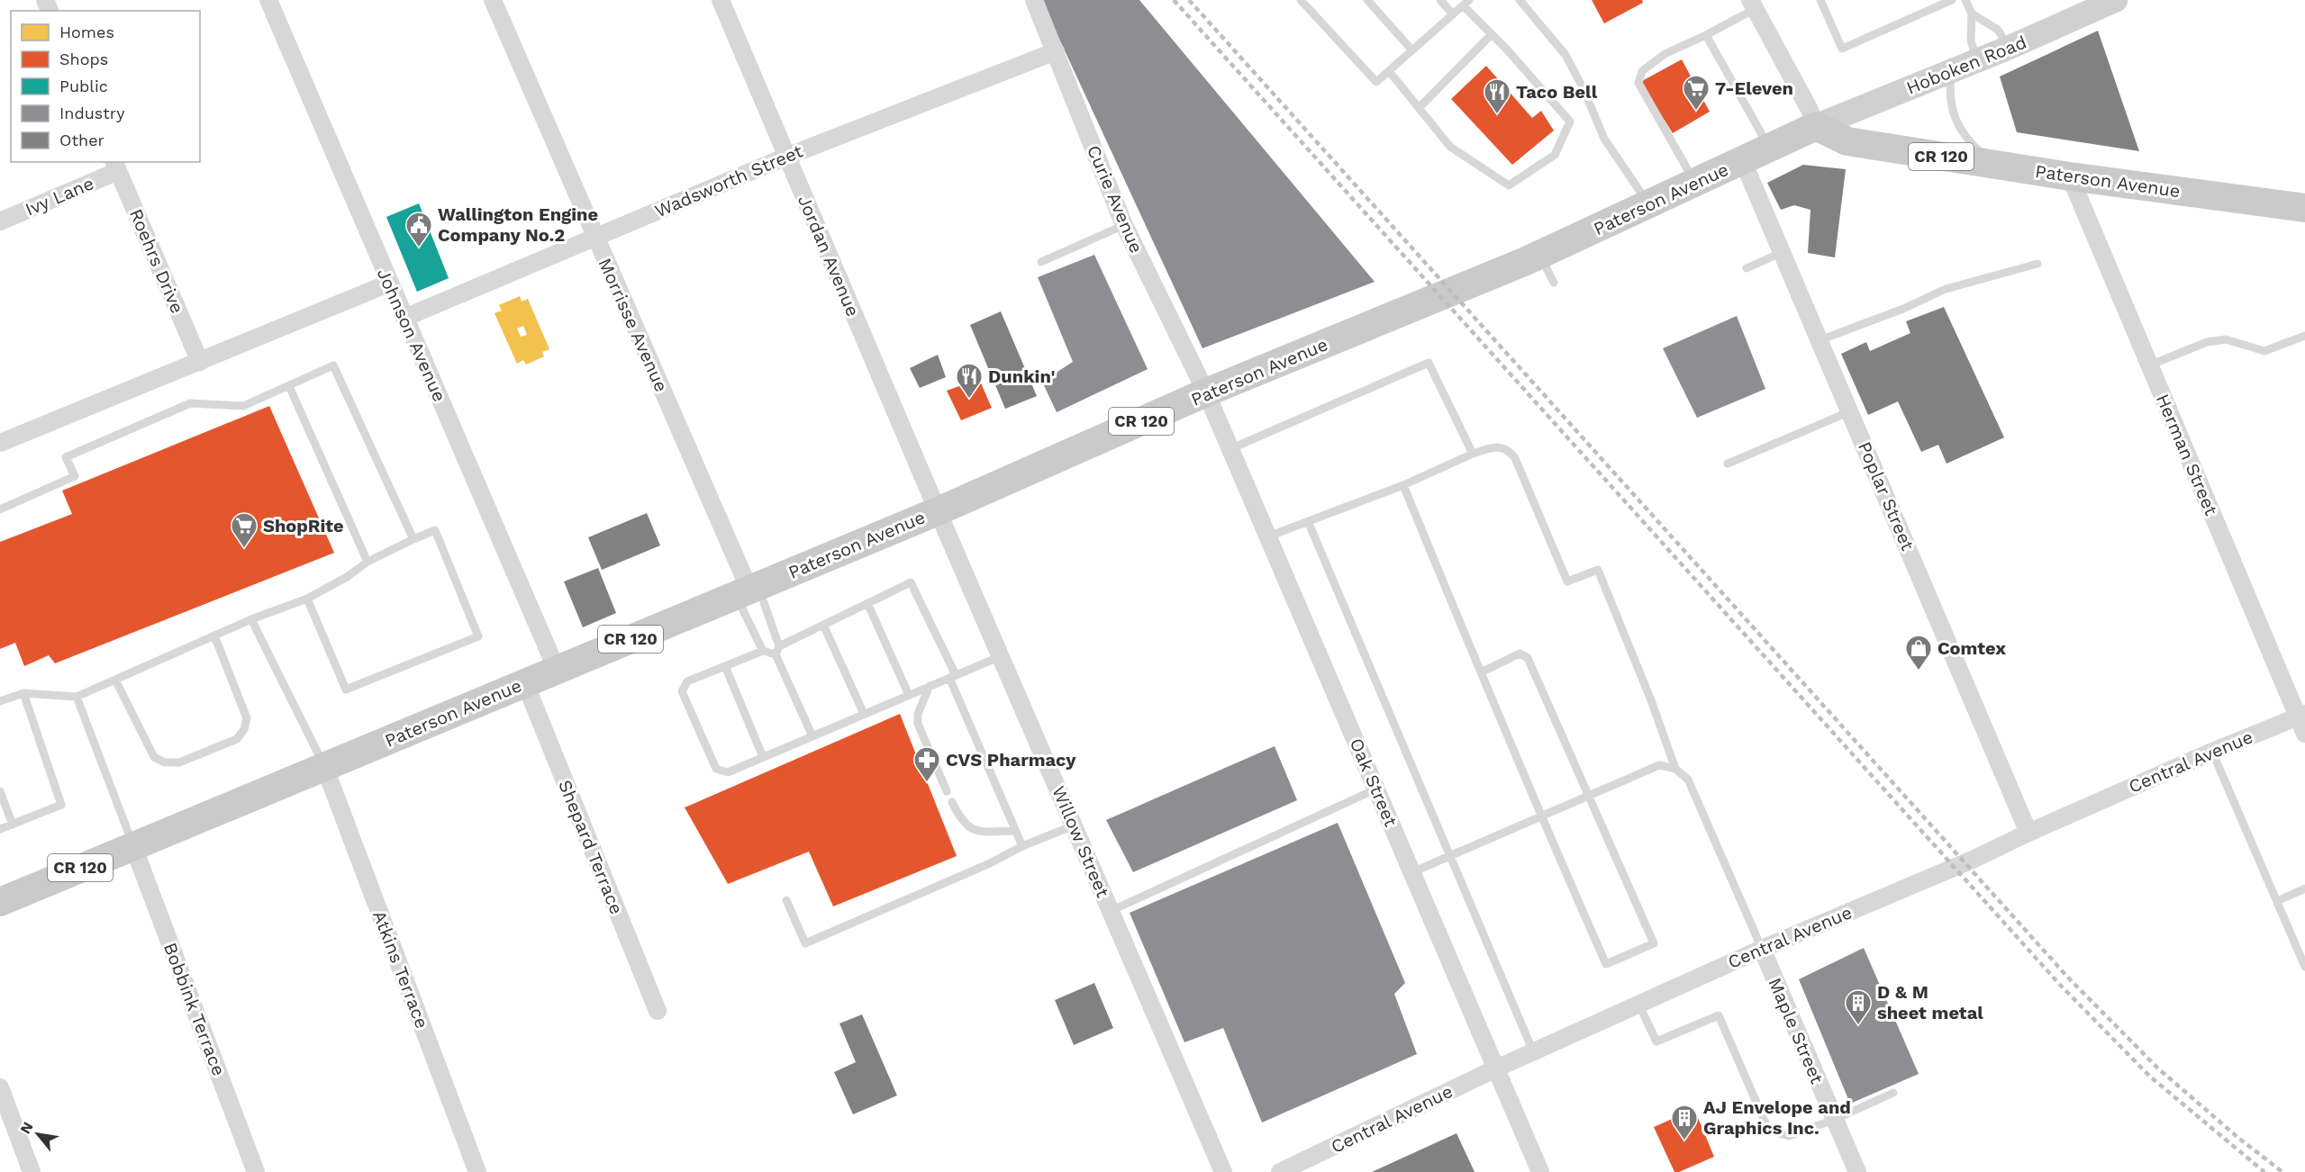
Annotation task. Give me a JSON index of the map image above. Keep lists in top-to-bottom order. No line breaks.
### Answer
{"streets":{"main road":["CR 120","Paterson Avenue"],"street":["Hoboken Road","Wadsworth Street","Ivy Lane","Curie Avenue","Jordan Avenue","Roehrs Drive","Morrisse Avenue","Johnson Avenue","Herman Street","Poplar Street","Central Avenue","Oak Street","Willow Street","Shepard Terrace","Atkins Terrace","Bobbink Terrace","Maple Street"]},"crossings":[["Hoboken Road","Paterson Avenue"],["Wadsworth Street","Curie Avenue"],["Wadsworth Street","Jordan Avenue"],["Wadsworth Street","Morrisse Avenue"],["Wadsworth Street","Johnson Avenue"],["Paterson Avenue","Curie Avenue"],["Paterson Avenue","Jordan Avenue"],["Paterson Avenue","Morrisse Avenue"],["Paterson Avenue","Johnson Avenue"],["Paterson Avenue","Herman Street"],["Paterson Avenue","Poplar Street"],["Paterson Avenue","Oak Street"],["Paterson Avenue","Willow Street"],["Paterson Avenue","Shepard Terrace"],["Paterson Avenue","Atkins Terrace"],["Paterson Avenue","Bobbink Terrace"],["Ivy Lane","Roehrs Drive"],["Curie Avenue","Oak Street"],["Jordan Avenue","Willow Street"],["Herman Street","Central Avenue"],["Poplar Street","Central Avenue"],["Central Avenue","Oak Street"],["Central Avenue","Maple Street"]],"places":{"supermarket":["7-Eleven","ShopRite"],"restaurant":["Taco Bell","Dunkin'"],"public building":["Wallington Engine Company No.2"],"shop":["Comtex"],"pharmacy":["CVS Pharmacy"],"building":["D & M sheet metal","AJ Envelope and Graphics Inc."]},"legend":["Homes","Shops","Public","Industry","Other"],"north":"top left"}
